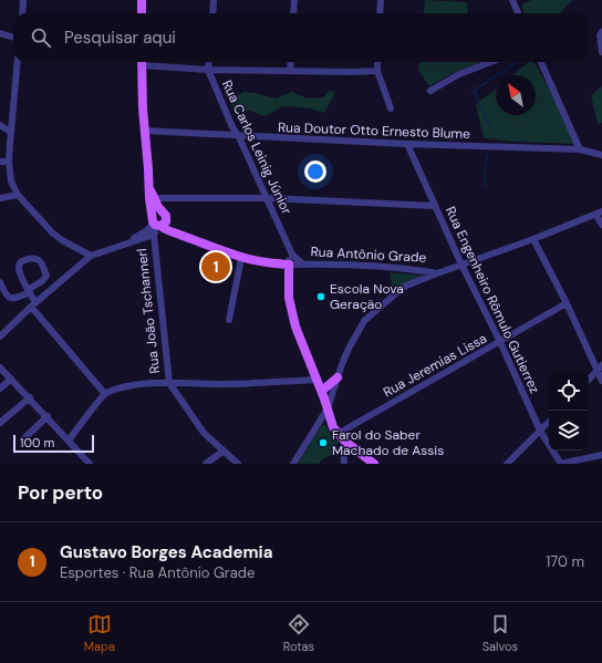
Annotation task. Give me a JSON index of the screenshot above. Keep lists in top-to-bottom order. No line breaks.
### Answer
{"streets":{"main road":["Rua Antônio Grade","Rua João Tschannerl"],"street":["Rua Doutor Otto Ernesto Blume","Rua Carlos Leinig Júnior","Rua Engenheiro Rômulo Gutierrez","Rua Jeremias Lissa"]},"crossings":[["Rua Doutor Otto Ernesto Blume","Rua Carlos Leinig Júnior"],["Rua Doutor Otto Ernesto Blume","Rua Engenheiro Rômulo Gutierrez"],["Rua Doutor Otto Ernesto Blume","Rua João Tschannerl"],["Rua Carlos Leinig Júnior","Rua Antônio Grade"],["Rua Antônio Grade","Rua Engenheiro Rômulo Gutierrez"],["Rua Antônio Grade","Rua João Tschannerl"],["Rua Engenheiro Rômulo Gutierrez","Rua Jeremias Lissa"]],"places":["Escola Nova Geração","Farol do Saber Machado de Assis"],"scale_bar":"100 m","north":"top left","page":{"search":"Pesquisar aqui","pins":"1","scale":"100 m","heading":"Por perto","list":[{"mark":"1","name":"Gustavo Borges Academia","note":"Esportes · Rua Antônio Grade","value":"170 m"}],"nav":["Mapa","Rotas","Salvos"]}}
